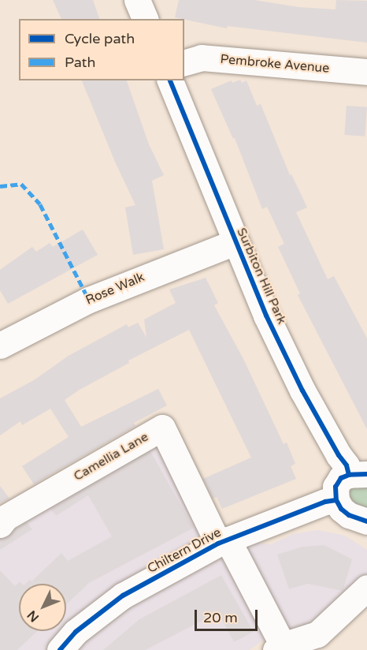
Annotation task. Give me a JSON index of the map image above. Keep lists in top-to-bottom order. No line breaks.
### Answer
{"streets":{"street":["Pembroke Avenue","Surbiton Hill Park","Rose Walk","Camellia Lane","Chiltern Drive"]},"crossings":[["Surbiton Hill Park","Rose Walk"],["Surbiton Hill Park","Chiltern Drive"],["Camellia Lane","Chiltern Drive"]],"legend":["Cycle path","Path"],"scale_bar":"20 m","north":"bottom left"}
